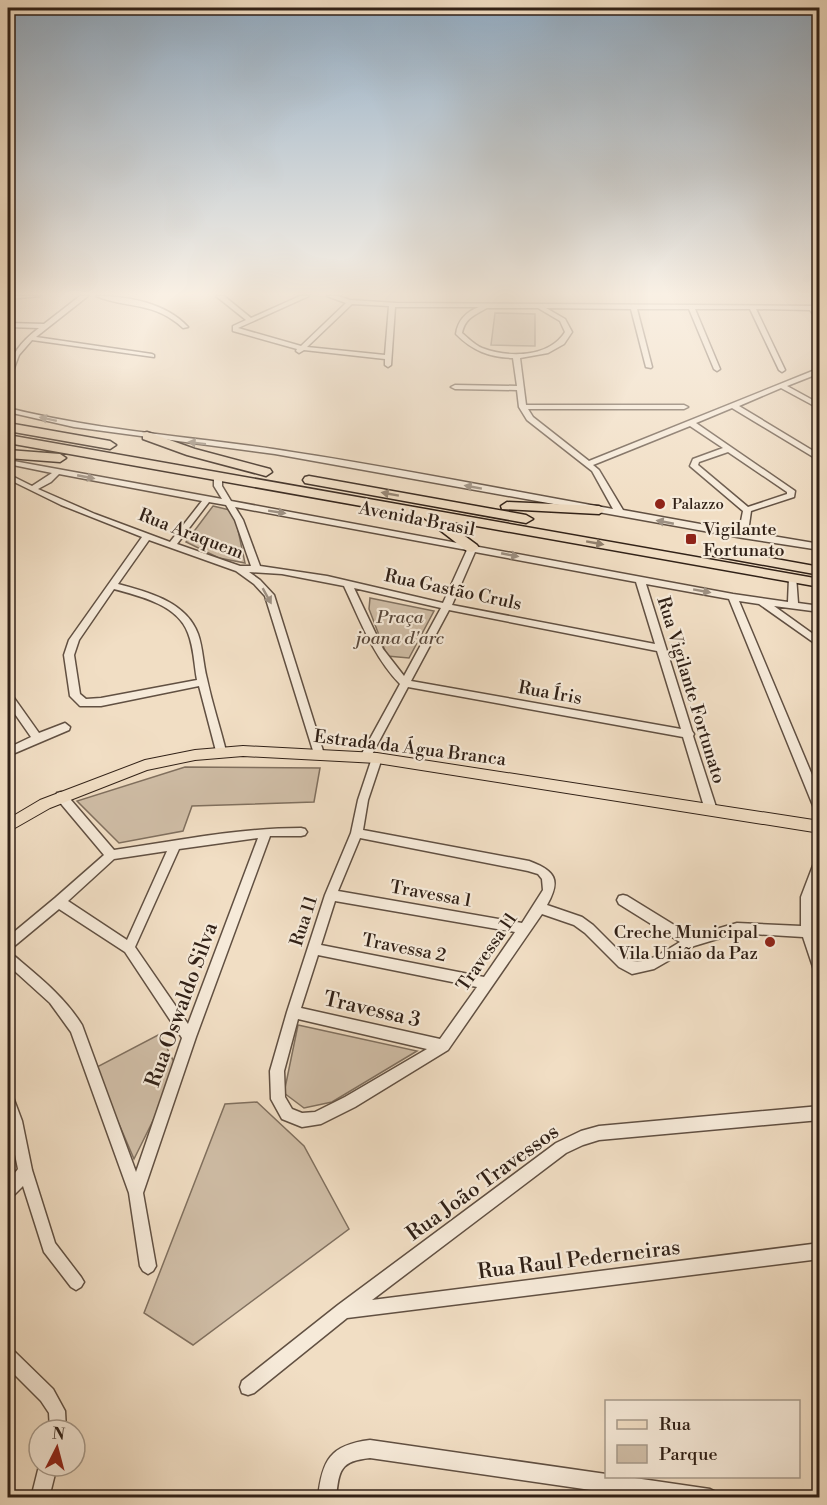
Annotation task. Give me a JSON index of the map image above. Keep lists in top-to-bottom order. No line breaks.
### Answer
{"streets":{"highway":["Avenida Brasil"],"main road":["Estrada da Água Branca"],"street":["Rua Araquem","Rua Gastão Cruls","Rua Vigilante Fortunato","Rua Íris","Travessa 1","Rua 11","Travessa 2","Travessa 11","Rua Oswaldo Silva","Travessa 3","Rua João Travessos","Rua Raul Pederneiras"]},"crossings":[["Avenida Brasil","Rua Vigilante Fortunato"],["Avenida Brasil","Rua 11"],["Rua Araquem","Rua Gastão Cruls"],["Rua Araquem","Estrada da Água Branca"],["Rua Gastão Cruls","Rua Vigilante Fortunato"],["Rua Gastão Cruls","Rua 11"],["Rua Vigilante Fortunato","Rua Íris"],["Rua Vigilante Fortunato","Estrada da Água Branca"],["Rua Íris","Rua 11"],["Estrada da Água Branca","Rua 11"],["Travessa 1","Rua 11"],["Travessa 1","Travessa 11"],["Rua 11","Travessa 2"],["Rua 11","Travessa 11"],["Rua 11","Travessa 3"],["Travessa 2","Travessa 11"],["Travessa 11","Travessa 3"],["Rua João Travessos","Rua Raul Pederneiras"]],"parks":["Praça joana d'arc"],"places":{"other":["Palazzo","Creche Municipal Vila União da Paz"],"transit":["Vigilante Fortunato"]},"legend":["Rua","Parque"],"north":"top"}
